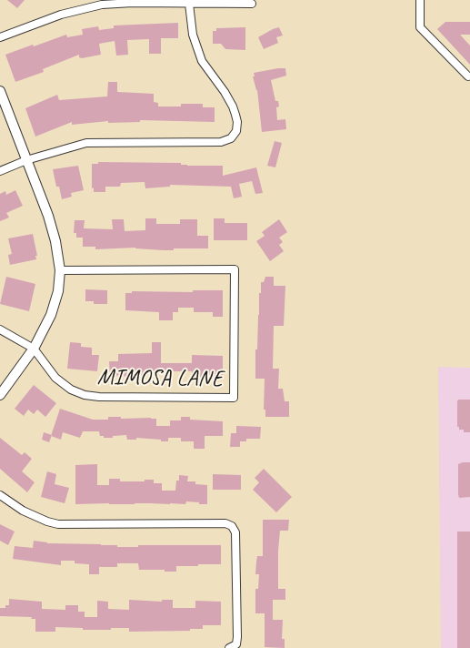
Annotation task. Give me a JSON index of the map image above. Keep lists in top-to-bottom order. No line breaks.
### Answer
{"streets":{"street":["MIMOSA LANE"]}}
